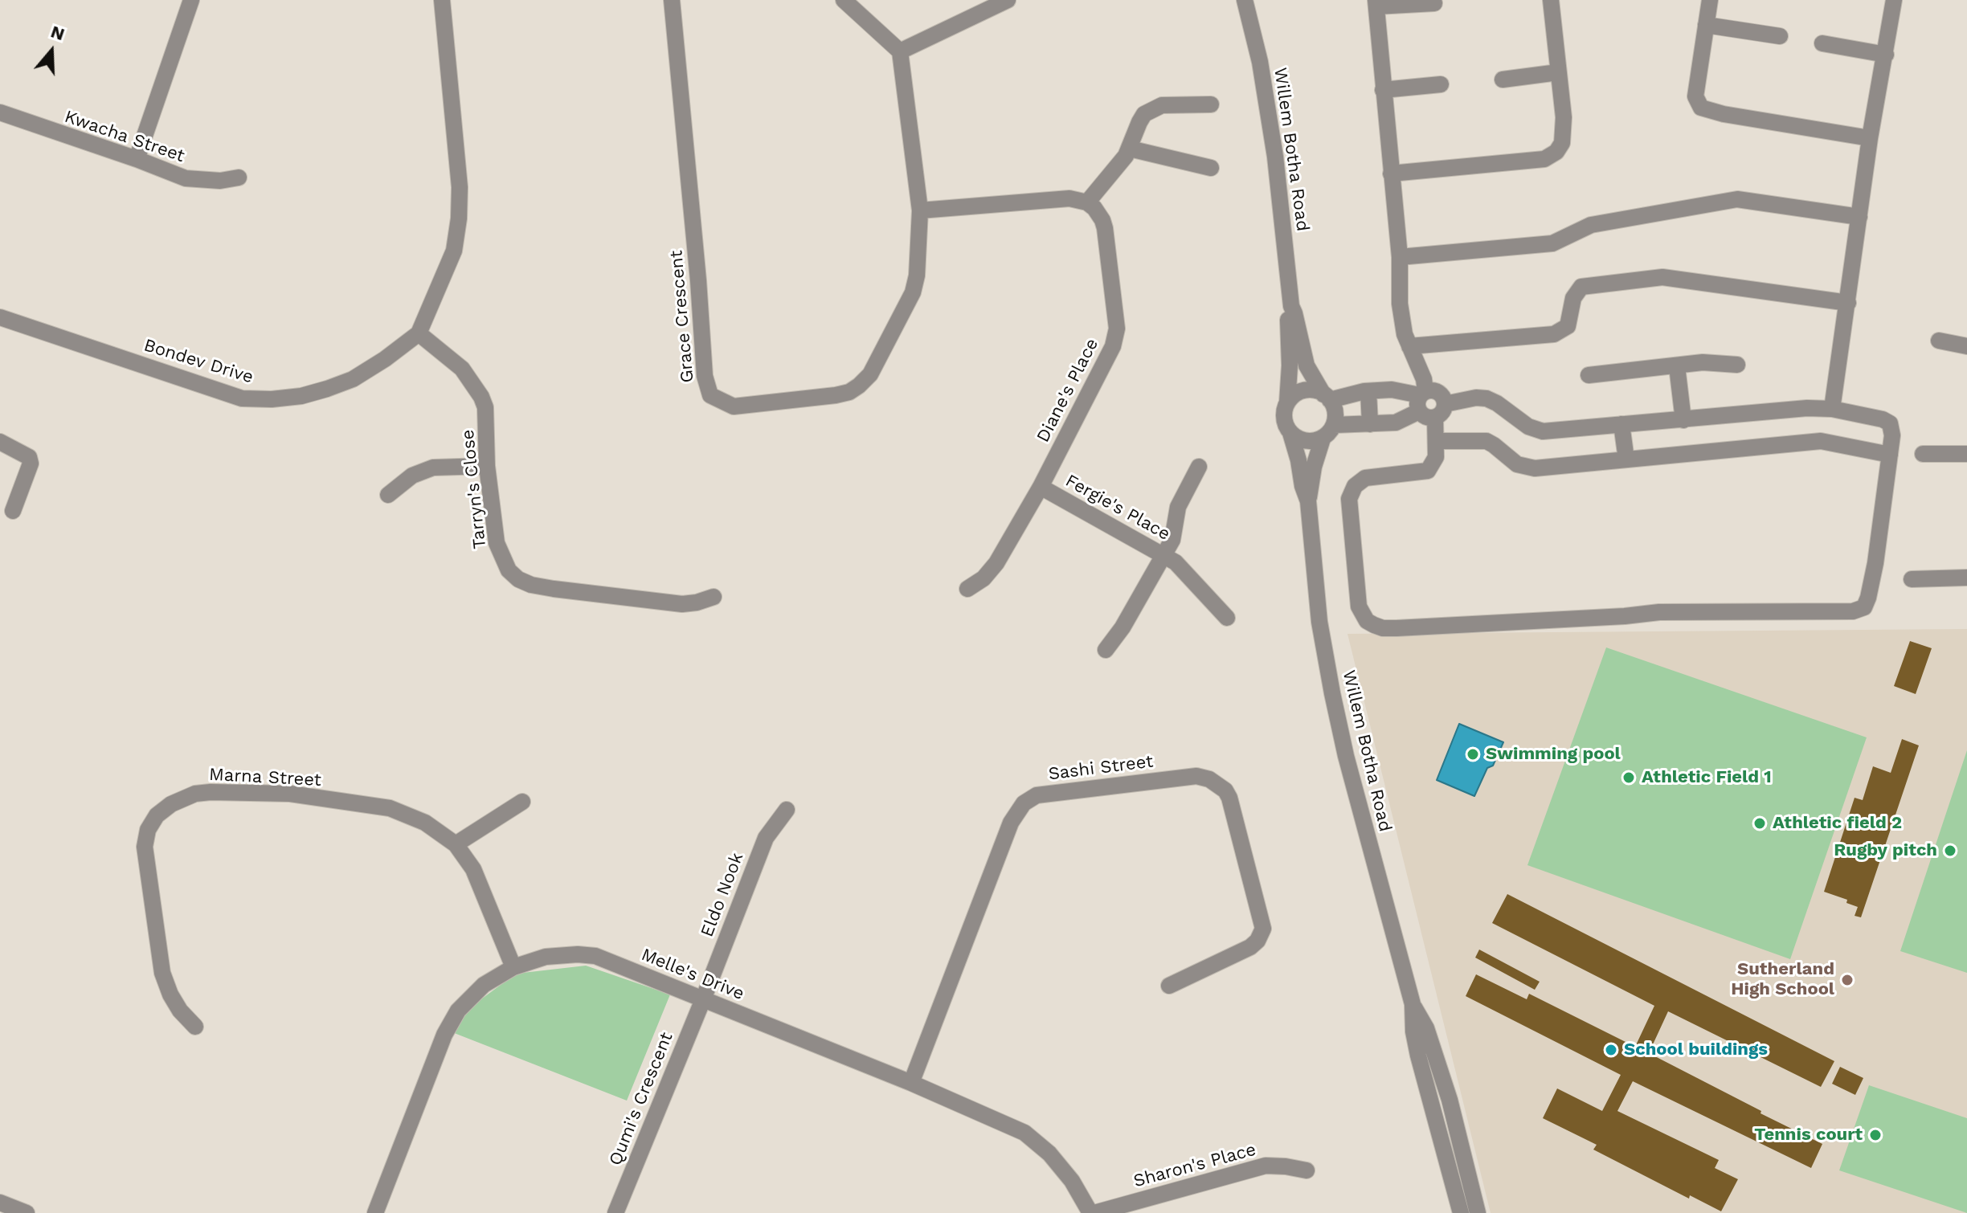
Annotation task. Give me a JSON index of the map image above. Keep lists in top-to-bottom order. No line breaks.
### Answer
{"streets":{"street":["Kwacha Street","Willem Botha Road","Grace Crescent","Bondev Drive","Diane's Place","Tarryn's Close","Fergie's Place","Sashi Street","Marna Street","Eldo Nook","Melle's Drive","Qumi's Crescent","Sharon's Place"]},"crossings":[["Bondev Drive","Tarryn's Close"],["Diane's Place","Fergie's Place"],["Sashi Street","Melle's Drive"],["Marna Street","Melle's Drive"],["Eldo Nook","Melle's Drive"],["Eldo Nook","Qumi's Crescent"],["Melle's Drive","Qumi's Crescent"],["Melle's Drive","Sharon's Place"]],"places":["Swimming pool","Athletic Field 1","Athletic field 2","Rugby pitch","Sutherland High School","School buildings","Tennis court"],"north":"top"}
